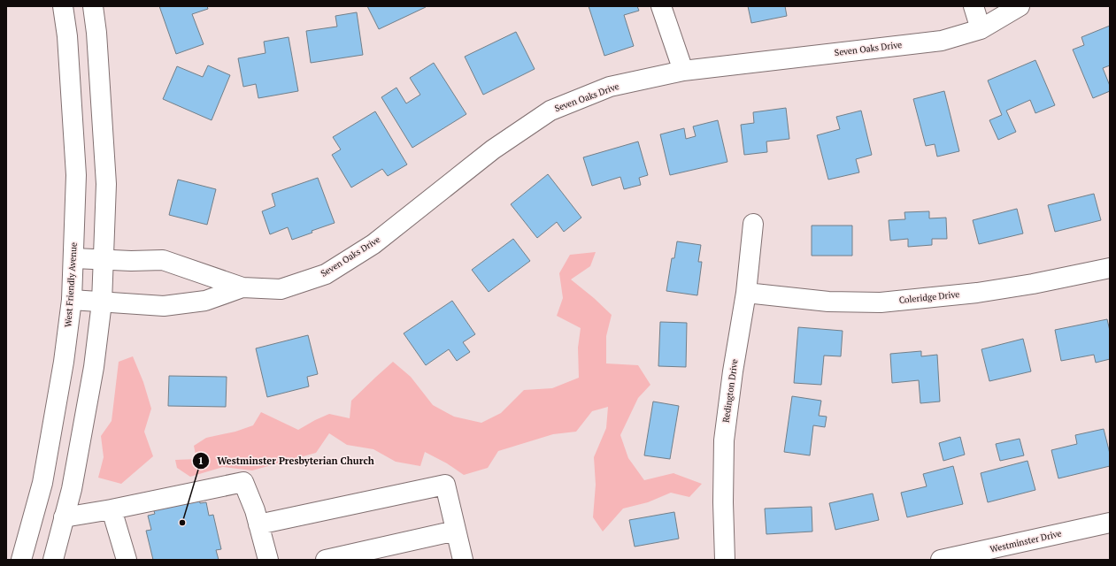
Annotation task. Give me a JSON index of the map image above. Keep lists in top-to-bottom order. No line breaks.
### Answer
{"streets":{"street":["Seven Oaks Drive","West Friendly Avenue","Coleridge Drive","Redington Drive","Westminster Drive"]},"crossings":[["Seven Oaks Drive","West Friendly Avenue"],["Coleridge Drive","Redington Drive"]],"places":["Westminster Presbyterian Church"]}
